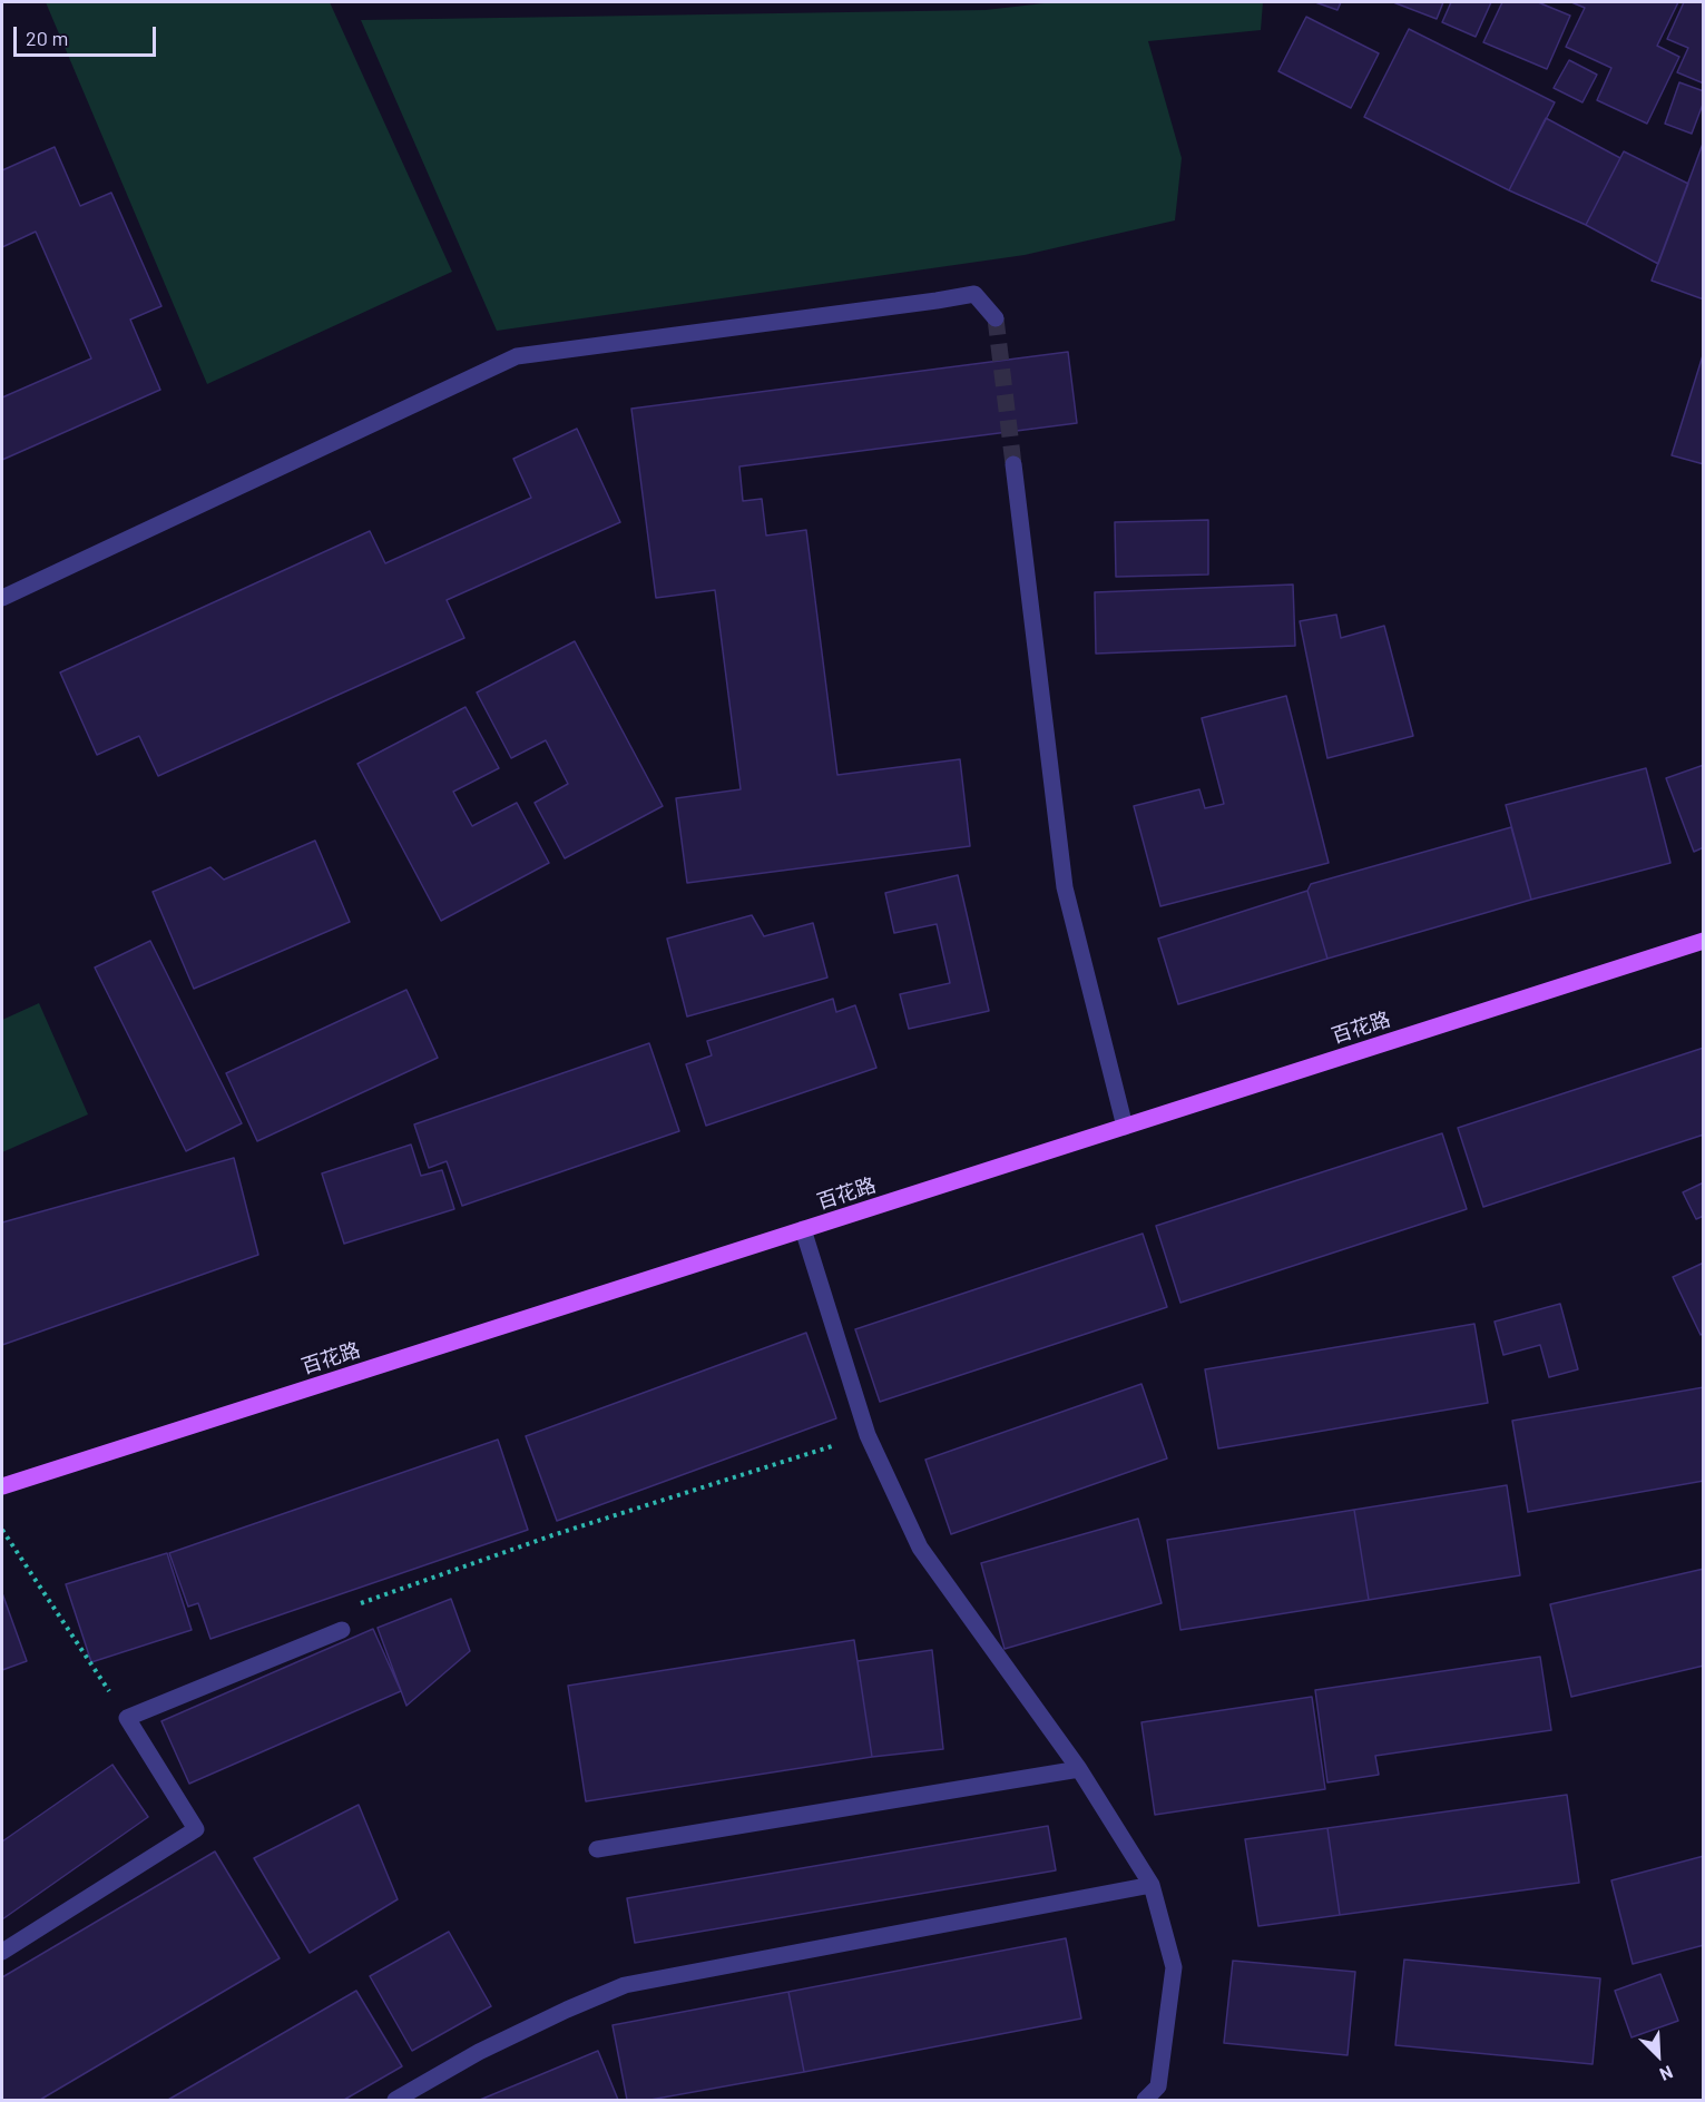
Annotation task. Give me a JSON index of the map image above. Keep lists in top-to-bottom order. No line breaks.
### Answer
{"streets":{"main road":["百花路"]},"scale_bar":"20 m","north":"bottom right"}
